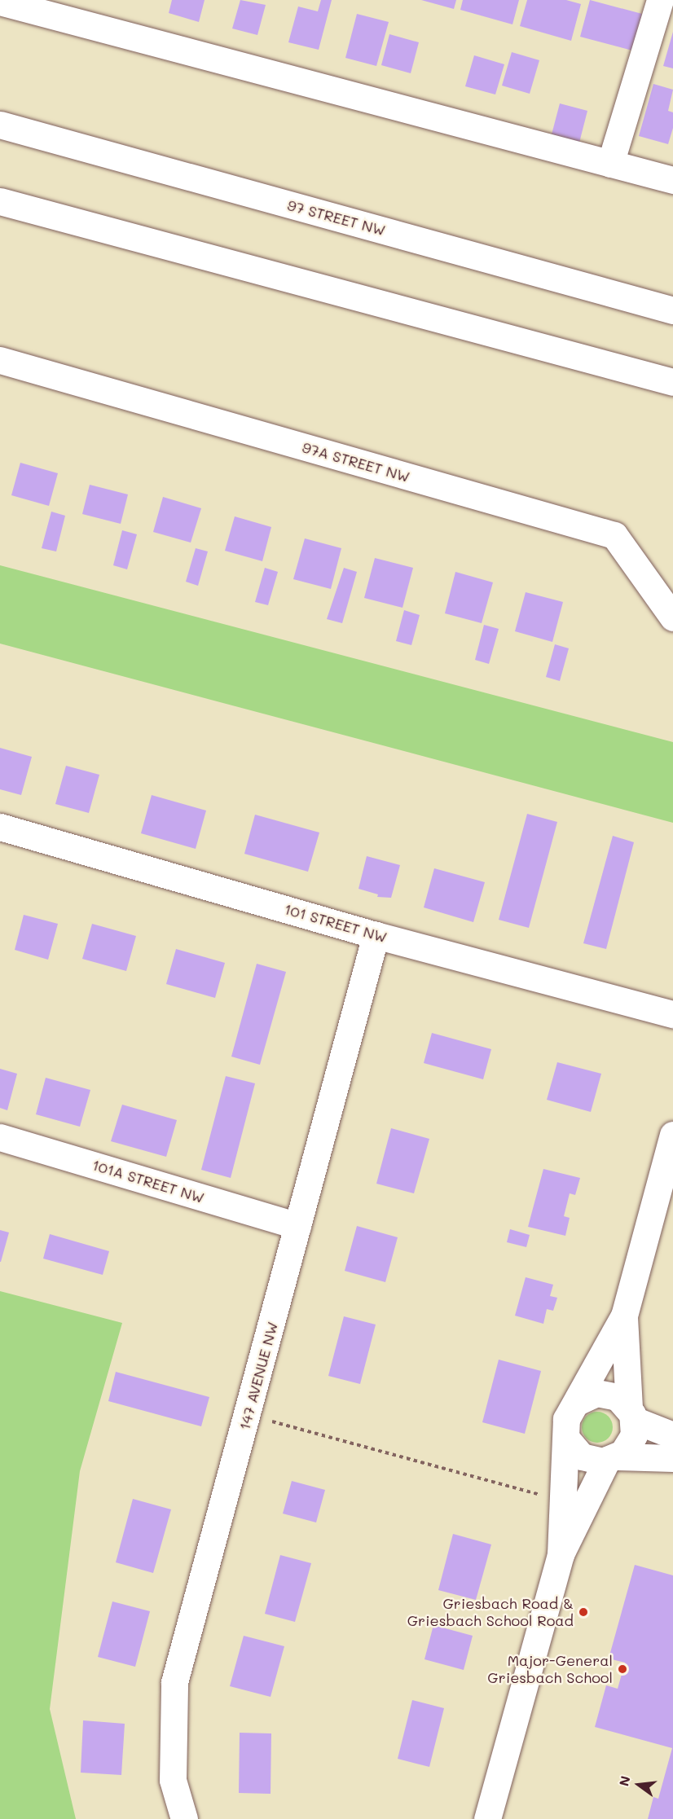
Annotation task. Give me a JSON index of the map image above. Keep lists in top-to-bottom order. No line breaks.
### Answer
{"streets":{"street":["97 STREET NW","97A STREET NW","101 STREET NW","101A STREET NW","147 AVENUE NW"]},"crossings":[["101 STREET NW","147 AVENUE NW"],["101A STREET NW","147 AVENUE NW"]],"places":["Griesbach Road & Griesbach School Road","Major-General Griesbach School"],"north":"left"}
